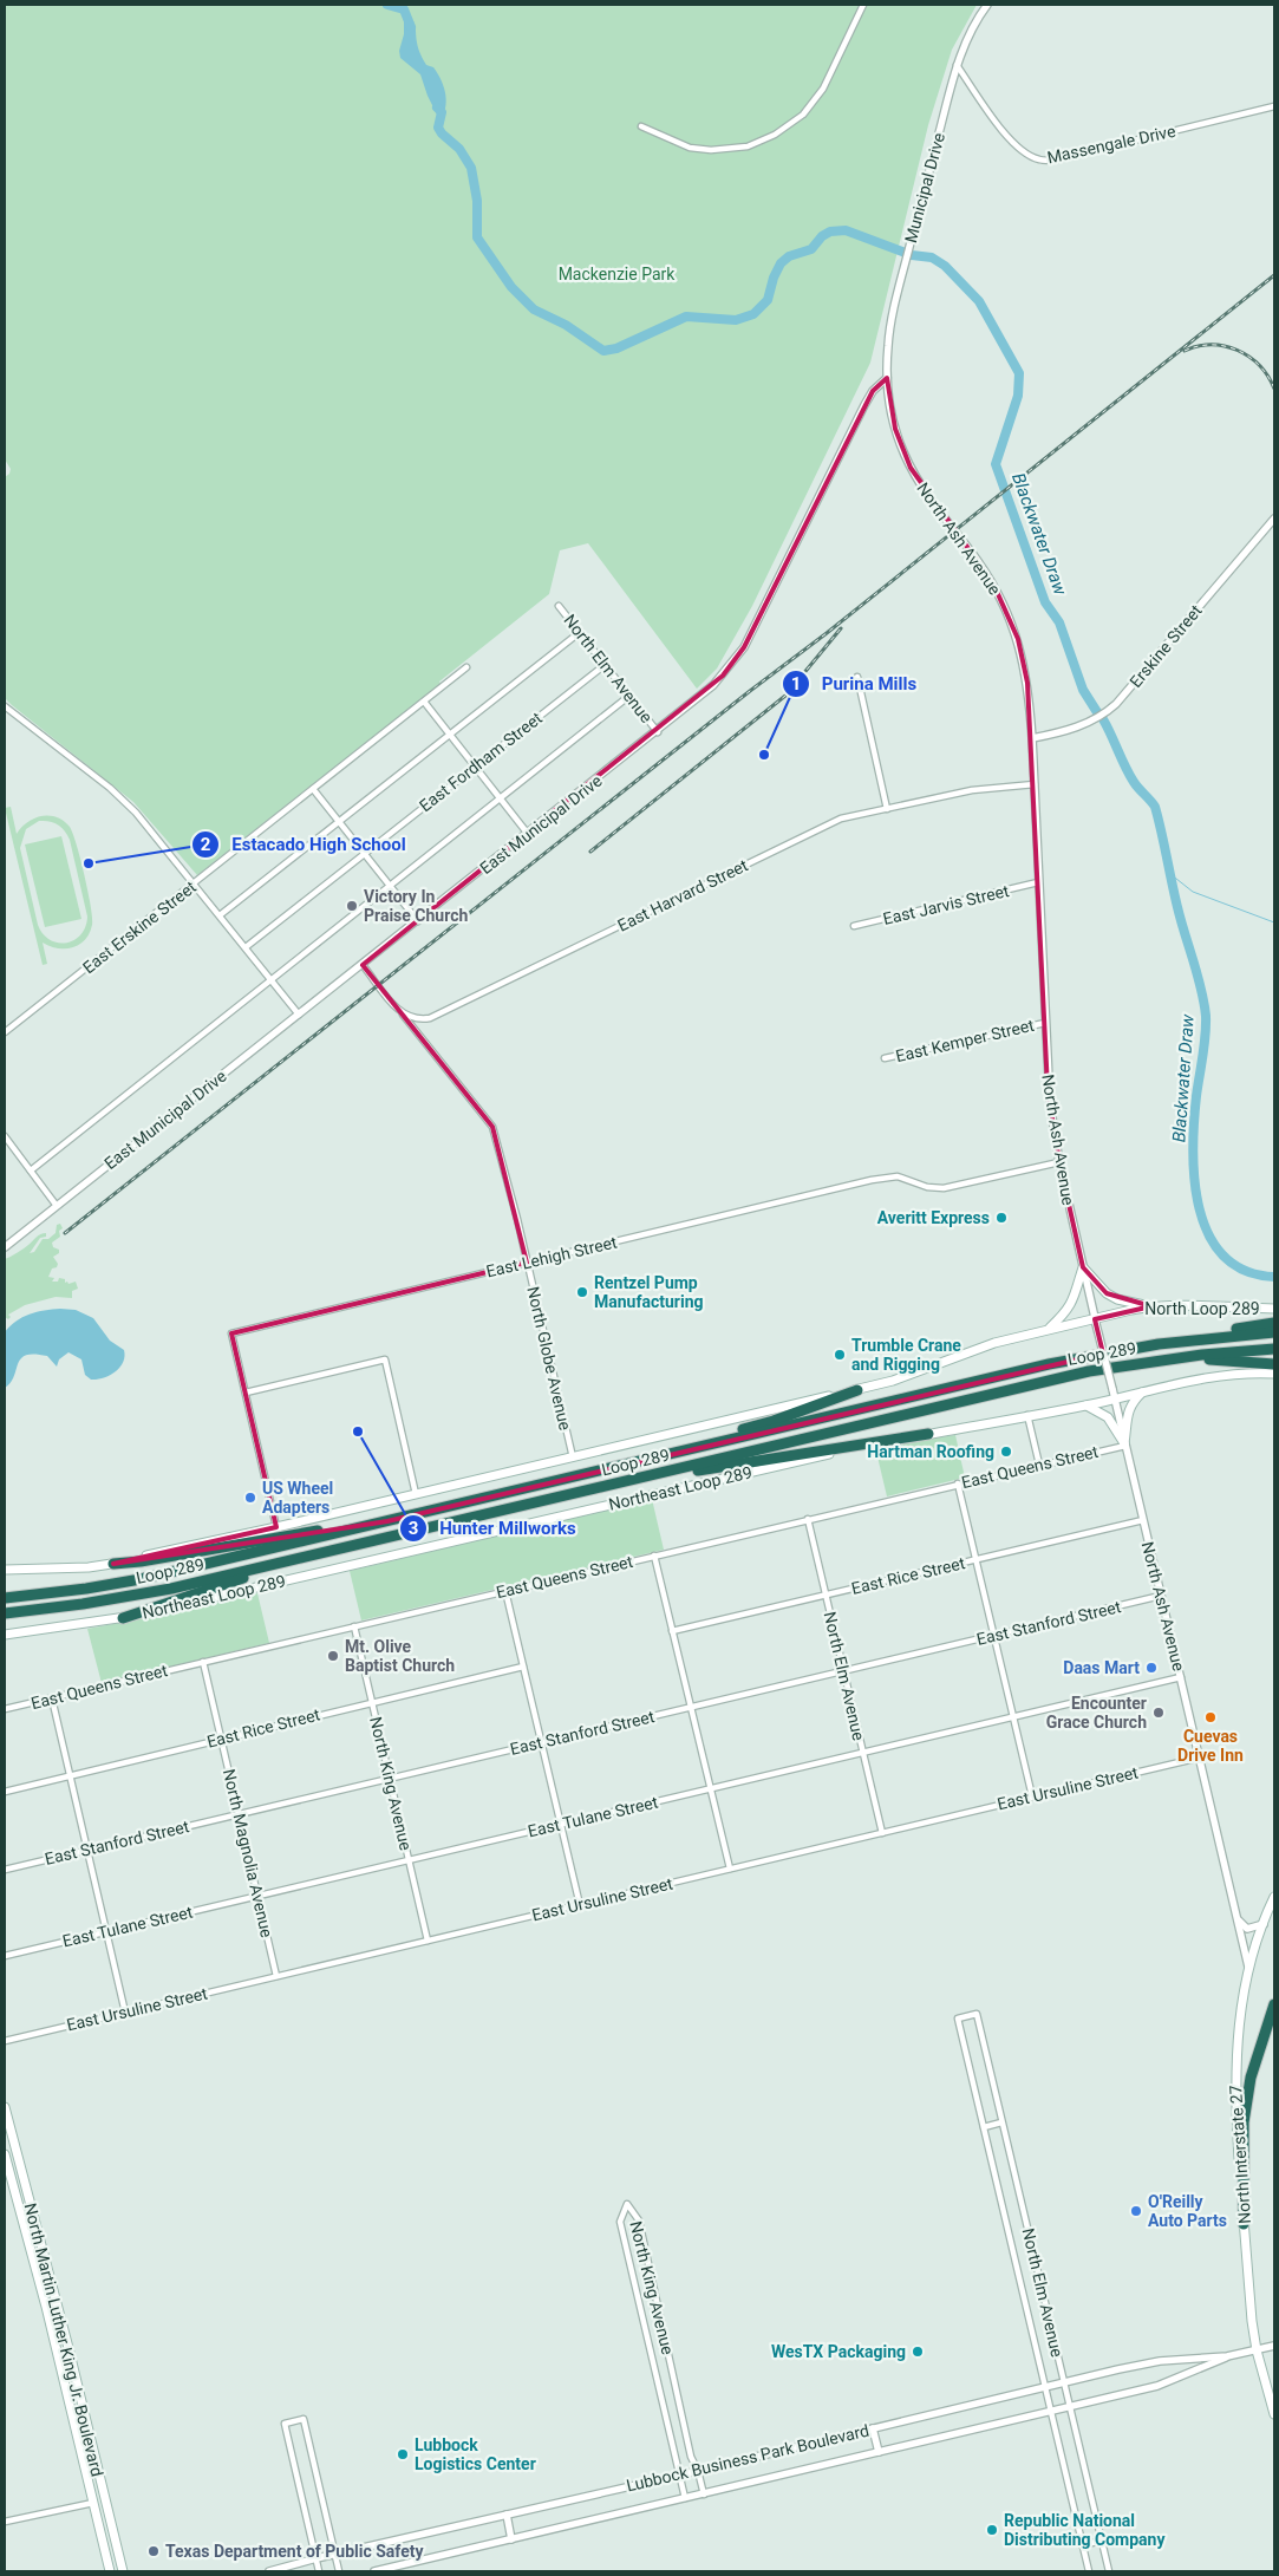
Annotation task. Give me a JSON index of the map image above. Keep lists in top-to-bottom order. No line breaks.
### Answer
{"streets":{"highway":["Loop 289"],"main road":["North Loop 289","Northeast Loop 289","North Interstate 27","North Martin Luther King Jr. Boulevard"],"street":["Massengale Drive","Municipal Drive","North Ash Avenue","Erskine Street","North Elm Avenue","East Fordham Street","East Municipal Drive","East Harvard Street","East Jarvis Street","East Erskine Street","East Kemper Street","East Lehigh Street","North Globe Avenue","East Queens Street","East Rice Street","East Stanford Street","North King Avenue","East Ursuline Street","East Tulane Street","North Magnolia Avenue","Lubbock Business Park Boulevard"]},"crossings":[["Massengale Drive","Municipal Drive"],["Municipal Drive","North Ash Avenue"],["Municipal Drive","East Municipal Drive"],["North Ash Avenue","Erskine Street"],["North Ash Avenue","East Municipal Drive"],["North Ash Avenue","East Harvard Street"],["North Ash Avenue","East Jarvis Street"],["North Ash Avenue","East Kemper Street"],["North Ash Avenue","East Lehigh Street"],["North Ash Avenue","North Loop 289"],["North Ash Avenue","East Queens Street"],["North Ash Avenue","Northeast Loop 289"],["North Ash Avenue","East Rice Street"],["North Ash Avenue","East Stanford Street"],["North Ash Avenue","East Ursuline Street"],["North Ash Avenue","East Tulane Street"],["North Ash Avenue","North Interstate 27"],["North Elm Avenue","East Fordham Street"],["North Elm Avenue","East Municipal Drive"],["North Elm Avenue","East Queens Street"],["North Elm Avenue","East Rice Street"],["North Elm Avenue","East Stanford Street"],["North Elm Avenue","East Ursuline Street"],["North Elm Avenue","East Tulane Street"],["North Elm Avenue","Lubbock Business Park Boulevard"],["East Harvard Street","North Globe Avenue"],["East Lehigh Street","North Globe Avenue"],["East Queens Street","North King Avenue"],["East Queens Street","North Magnolia Avenue"],["East Rice Street","North King Avenue"],["East Rice Street","North Magnolia Avenue"],["East Stanford Street","North King Avenue"],["East Stanford Street","North Magnolia Avenue"],["North King Avenue","East Ursuline Street"],["North King Avenue","East Tulane Street"],["North King Avenue","Lubbock Business Park Boulevard"],["East Ursuline Street","North Magnolia Avenue"],["East Tulane Street","North Magnolia Avenue"],["North Interstate 27","Lubbock Business Park Boulevard"]],"water":["Blackwater Draw"],"parks":["Mackenzie Park"],"places":["Purina Mills","Estacado High School","Victory In Praise Church","Averitt Express","Rentzel Pump Manufacturing","Trumble Crane and Rigging","Hunter Millworks","Hartman Roofing","US Wheel Adapters","Mt. Olive Baptist Church","Daas Mart","Encounter Grace Church","Cuevas Drive Inn","O'Reilly Auto Parts","WesTX Packaging","Lubbock Logistics Center","Republic National Distributing Company","Texas Department of Public Safety"]}
